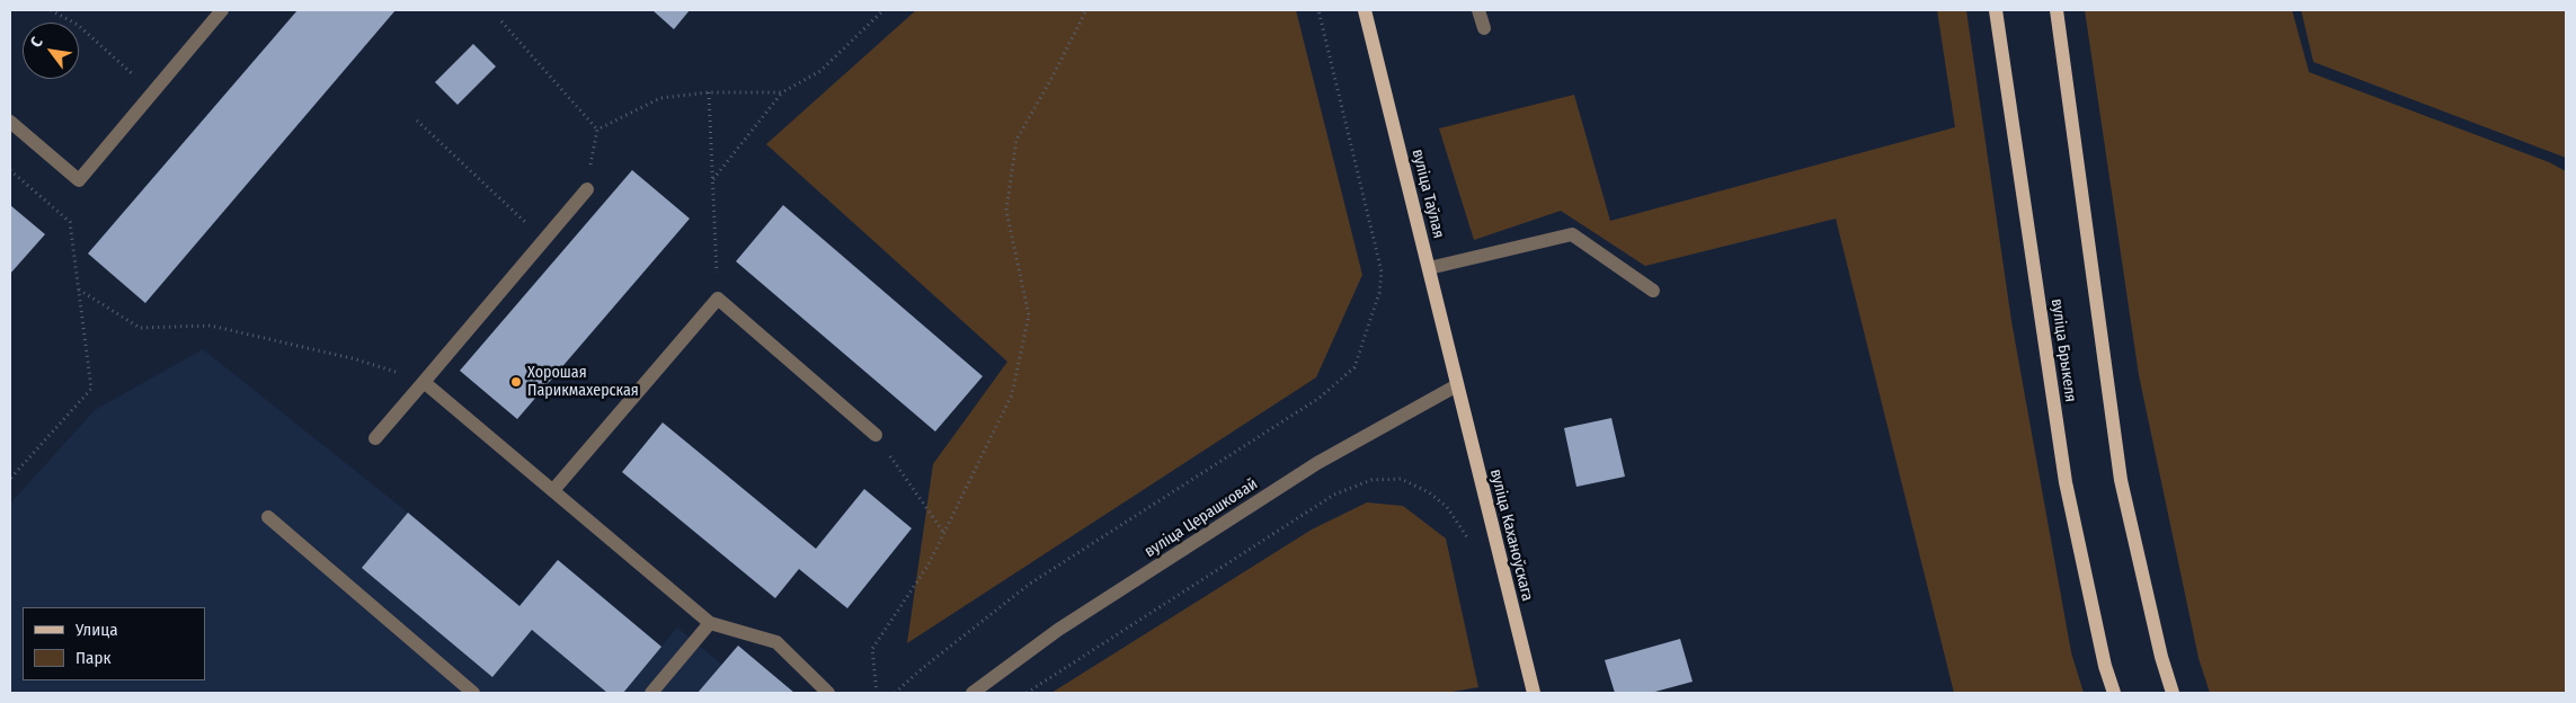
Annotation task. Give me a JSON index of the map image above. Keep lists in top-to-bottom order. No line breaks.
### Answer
{"streets":{"main road":["вуліца Таўлая","вуліца Брыкеля","вуліца Каханоўскага"],"street":["вуліца Церашковай"]},"crossings":[["вуліца Таўлая","вуліца Церашковай"],["вуліца Таўлая","вуліца Каханоўскага"],["вуліца Церашковай","вуліца Каханоўскага"]],"places":["Хорошая Парикмахерская"],"legend":["Улица","Парк"],"north":"top left"}
